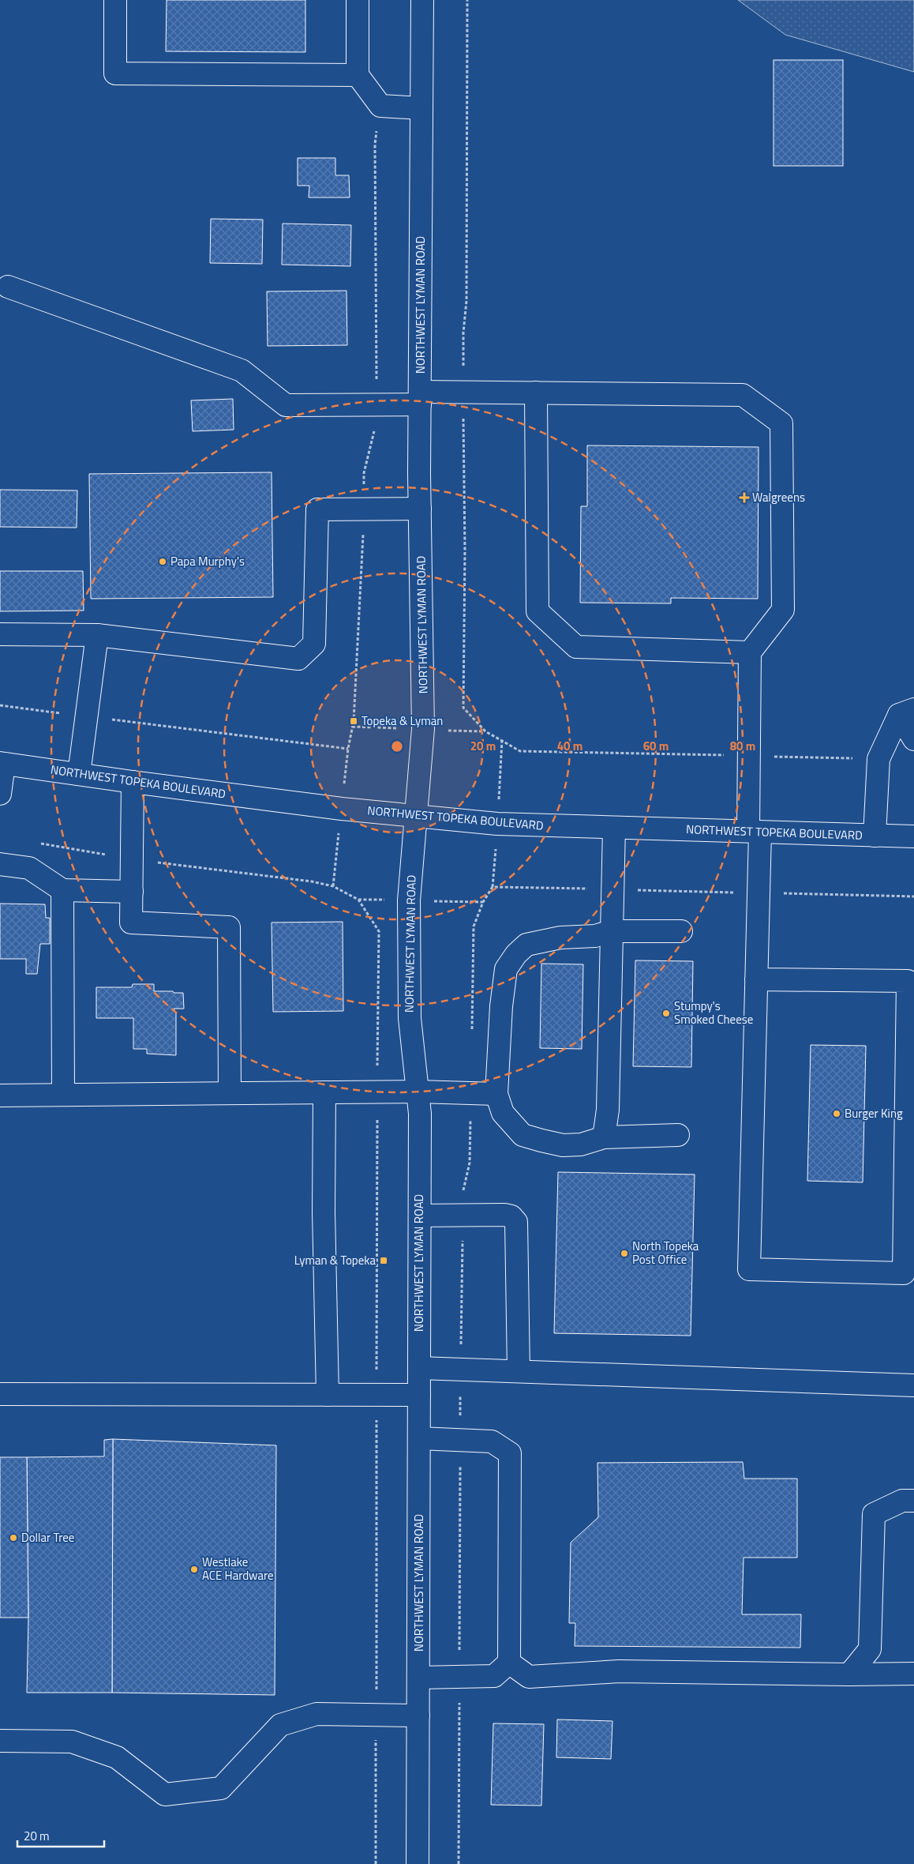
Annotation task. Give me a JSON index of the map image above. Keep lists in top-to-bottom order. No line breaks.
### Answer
{"streets":{"street":["NORTHWEST LYMAN ROAD","NORTHWEST TOPEKA BOULEVARD"]},"crossings":[["NORTHWEST LYMAN ROAD","NORTHWEST TOPEKA BOULEVARD"]],"places":{"health":["Walgreens"],"other":["Papa Murphy's","Stumpy's Smoked Cheese","Burger King","North Topeka Post Office","Dollar Tree","Westlake ACE Hardware"],"transit":["Topeka & Lyman","Lyman & Topeka"]},"scale_bar":"20 m","rings":["20 m","40 m","60 m","80 m"]}
